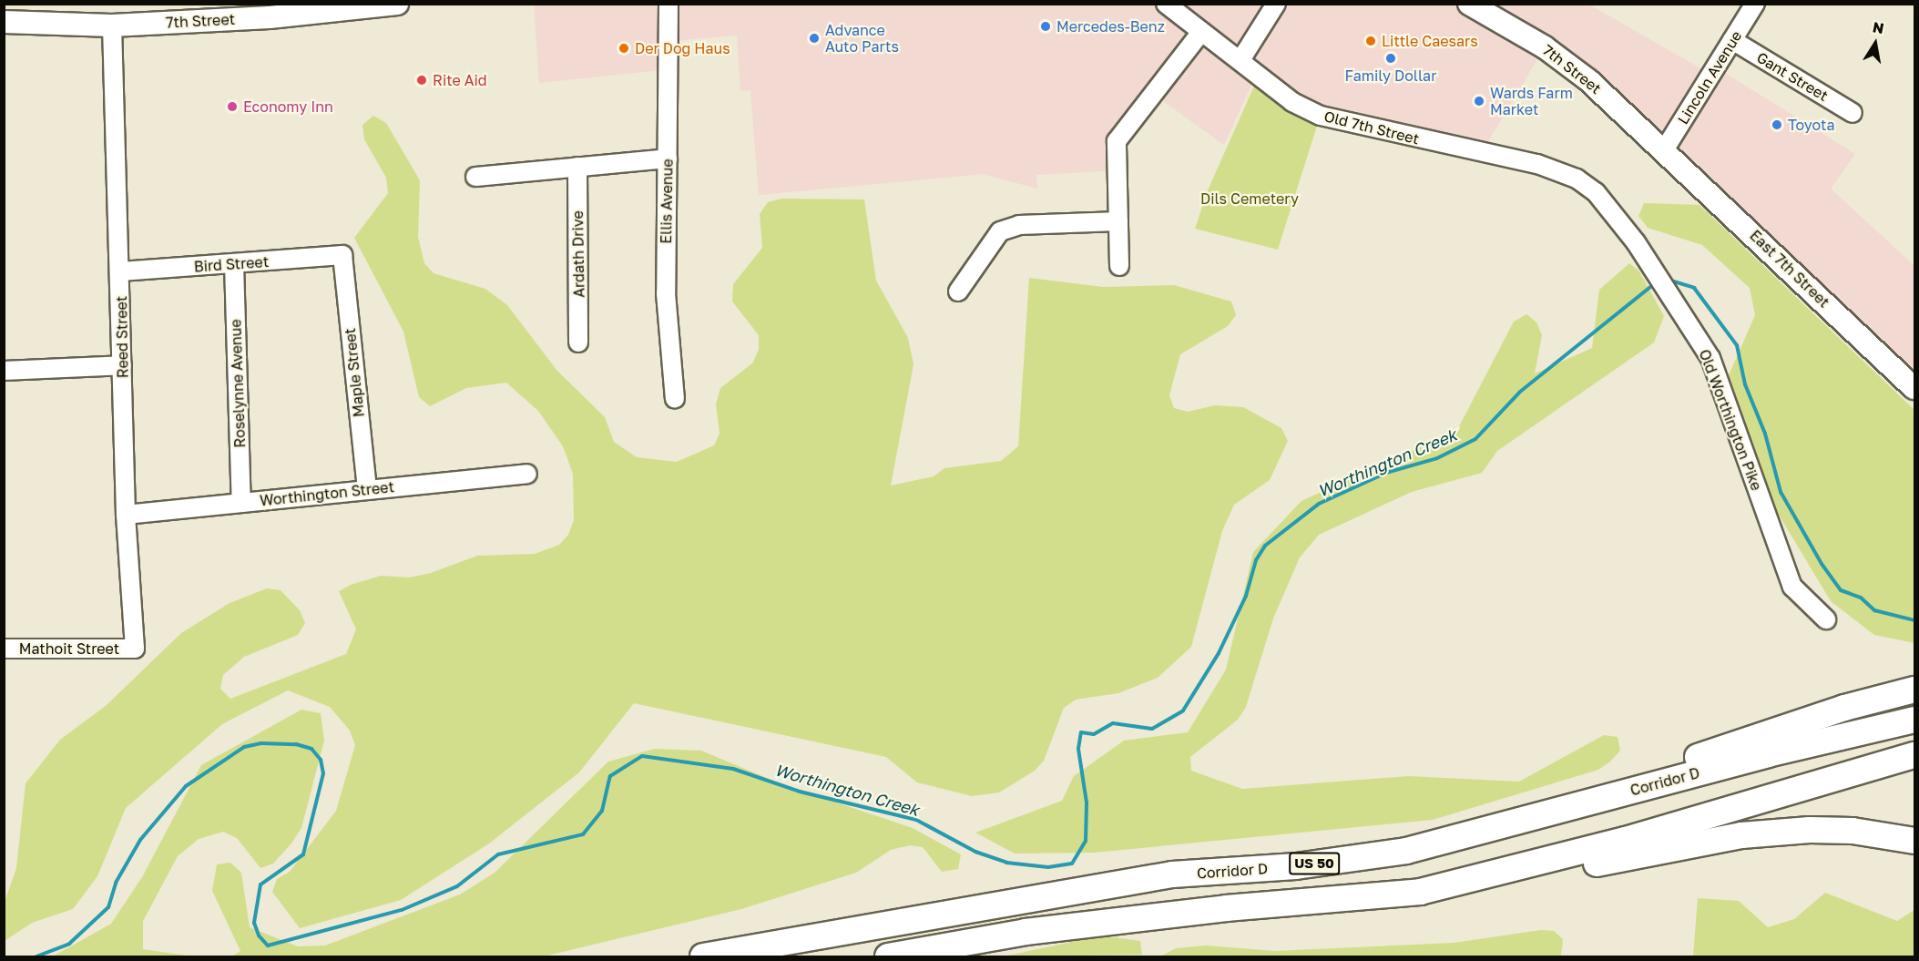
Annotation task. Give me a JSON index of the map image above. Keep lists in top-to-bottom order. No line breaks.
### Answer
{"streets":{"highway":["Corridor D","US 50"],"main road":["7th Street","East 7th Street"],"street":["Gant Street","Lincoln Avenue","Old 7th Street","Ellis Avenue","Ardath Drive","Bird Street","Reed Street","Maple Street","Roselynne Avenue","Old Worthington Pike","Worthington Street","Mathoit Street"]},"crossings":[["7th Street","Lincoln Avenue"],["7th Street","East 7th Street"],["7th Street","Reed Street"],["Gant Street","Lincoln Avenue"],["Lincoln Avenue","East 7th Street"],["Old 7th Street","Old Worthington Pike"],["Bird Street","Reed Street"],["Bird Street","Maple Street"],["Bird Street","Roselynne Avenue"],["Reed Street","Worthington Street"],["Reed Street","Mathoit Street"],["Maple Street","Worthington Street"],["Roselynne Avenue","Worthington Street"]],"water":["Worthington Creek"],"parks":["Dils Cemetery"],"places":["Mercedes-Benz","Advance Auto Parts","Little Caesars","Der Dog Haus","Family Dollar","Rite Aid","Wards Farm Market","Economy Inn","Toyota"],"north":"top"}
